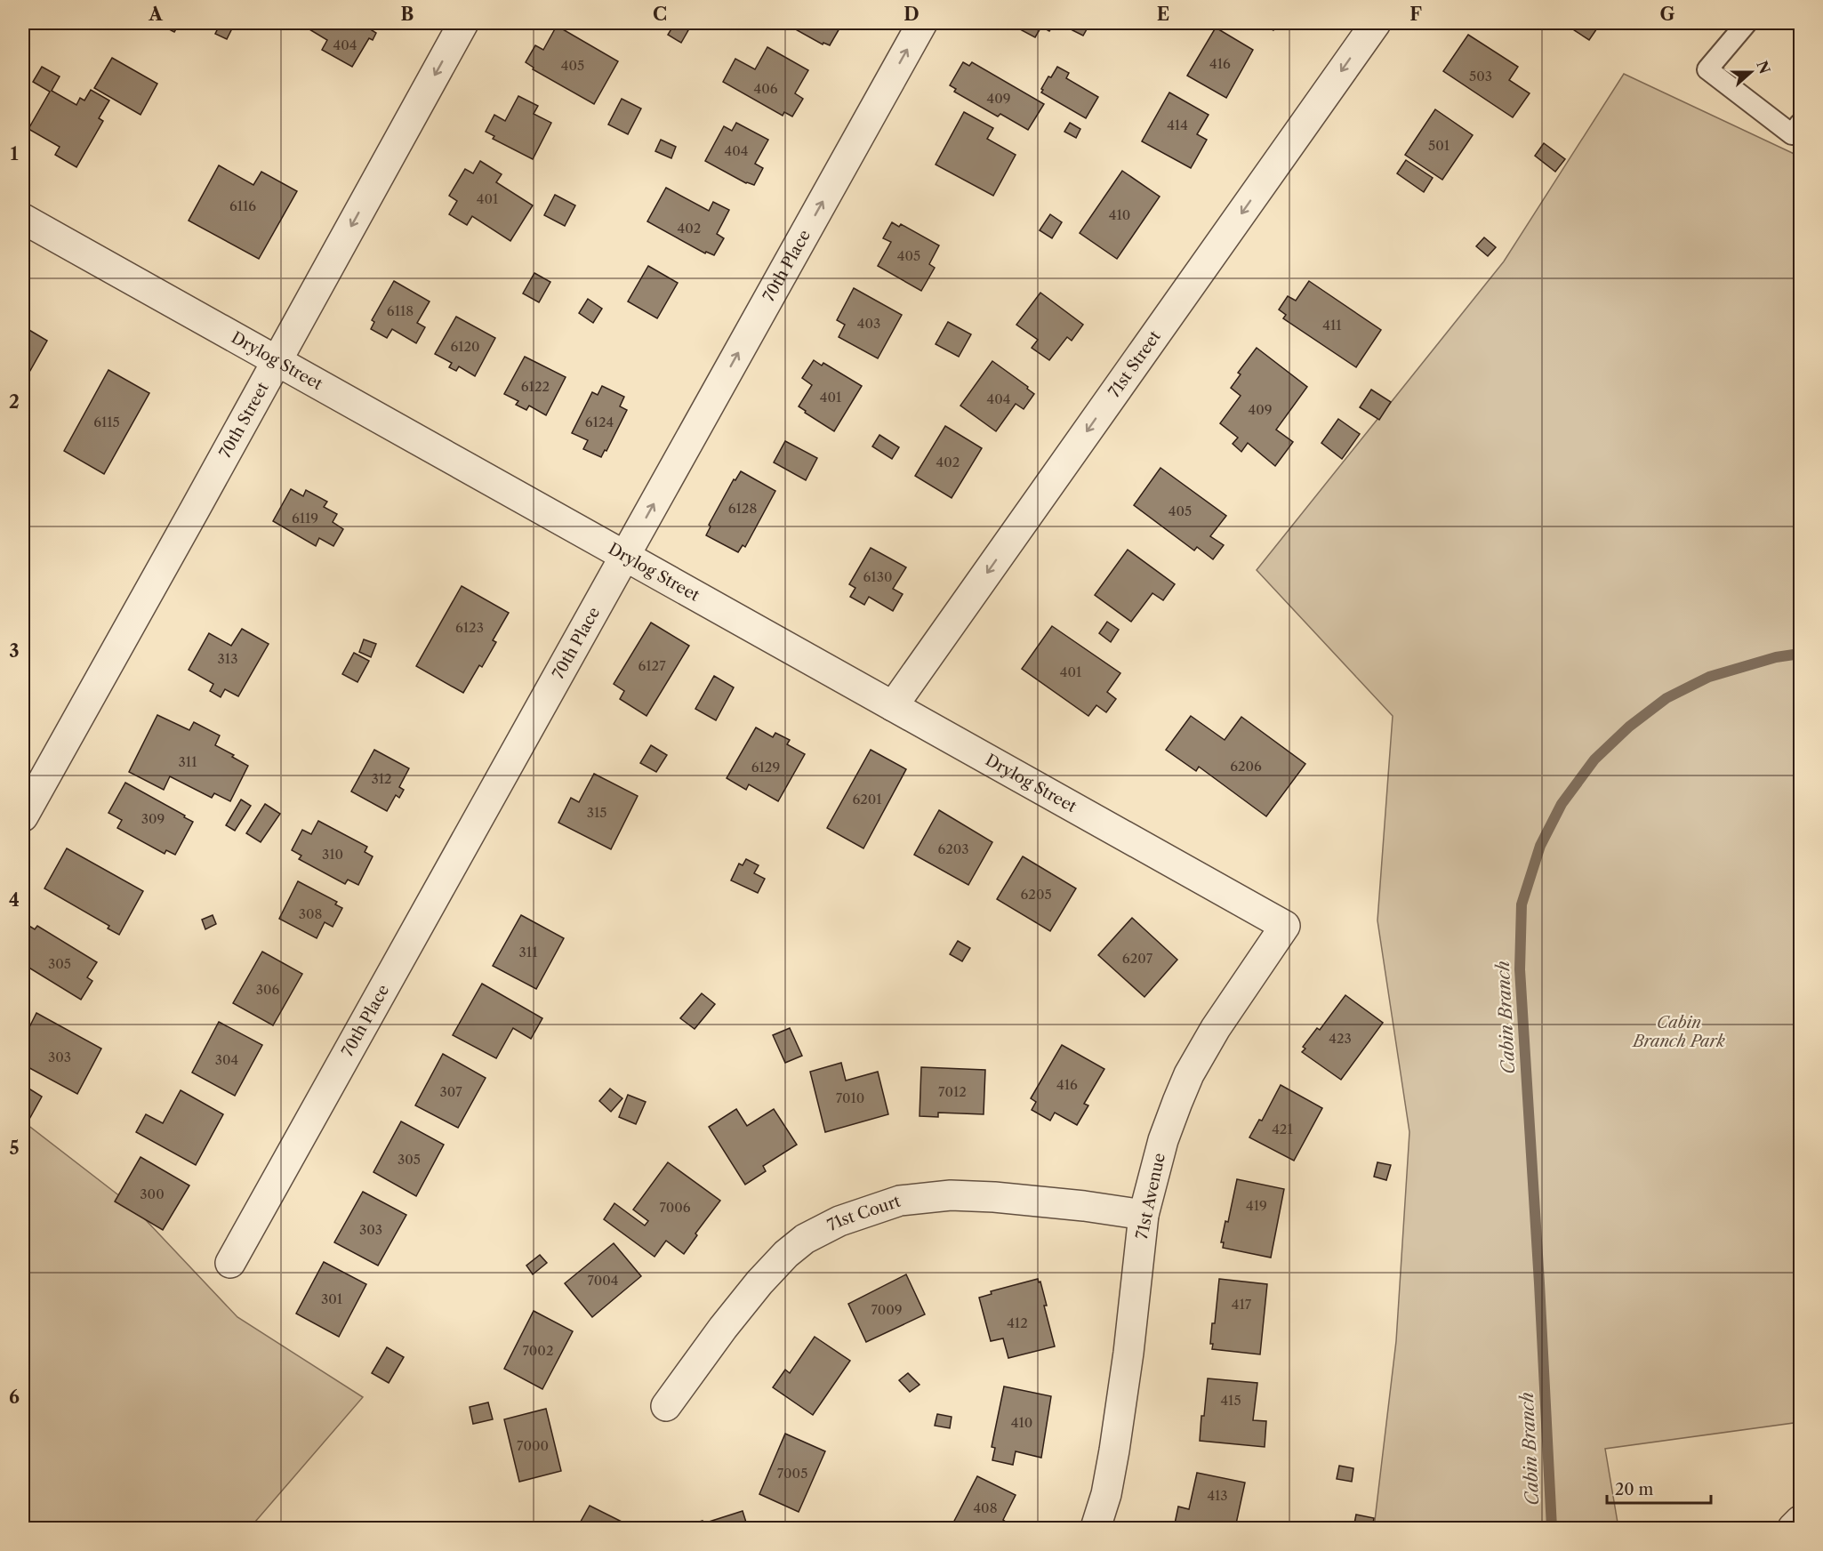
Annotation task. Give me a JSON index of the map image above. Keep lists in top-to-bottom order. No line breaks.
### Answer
{"streets":{"street":["70th Place","Drylog Street","71st Street","70th Street","71st Avenue","71st Court"]},"crossings":[["70th Place","Drylog Street"],["Drylog Street","71st Street"],["Drylog Street","70th Street"],["Drylog Street","71st Avenue"],["71st Avenue","71st Court"]],"one_way":["70th Place","71st Street","70th Street"],"water":["Cabin Branch"],"parks":["Cabin Branch Park"],"house_numbers":["404","416","405","503","406","409","414","501","404","401","6116","410","402","405","6118","403","411","6120","6122","401","404","409","6115","6124","402","6128","405","6119","6130","6123","313","6127","401","311","6206","6129","312","6201","315","309","6203","310","6205","308","311","6207","305","306","423","303","304","416","307","7012","7010","421","305","300","419","7006","303","7004","301","417","7009","412","7002","415","410","7000","7005","413","408"],"scale_bar":"20 m","north":"right","grid":{"columns":["A","B","C","D","E","F","G"],"rows":["1","2","3","4","5","6"]}}
